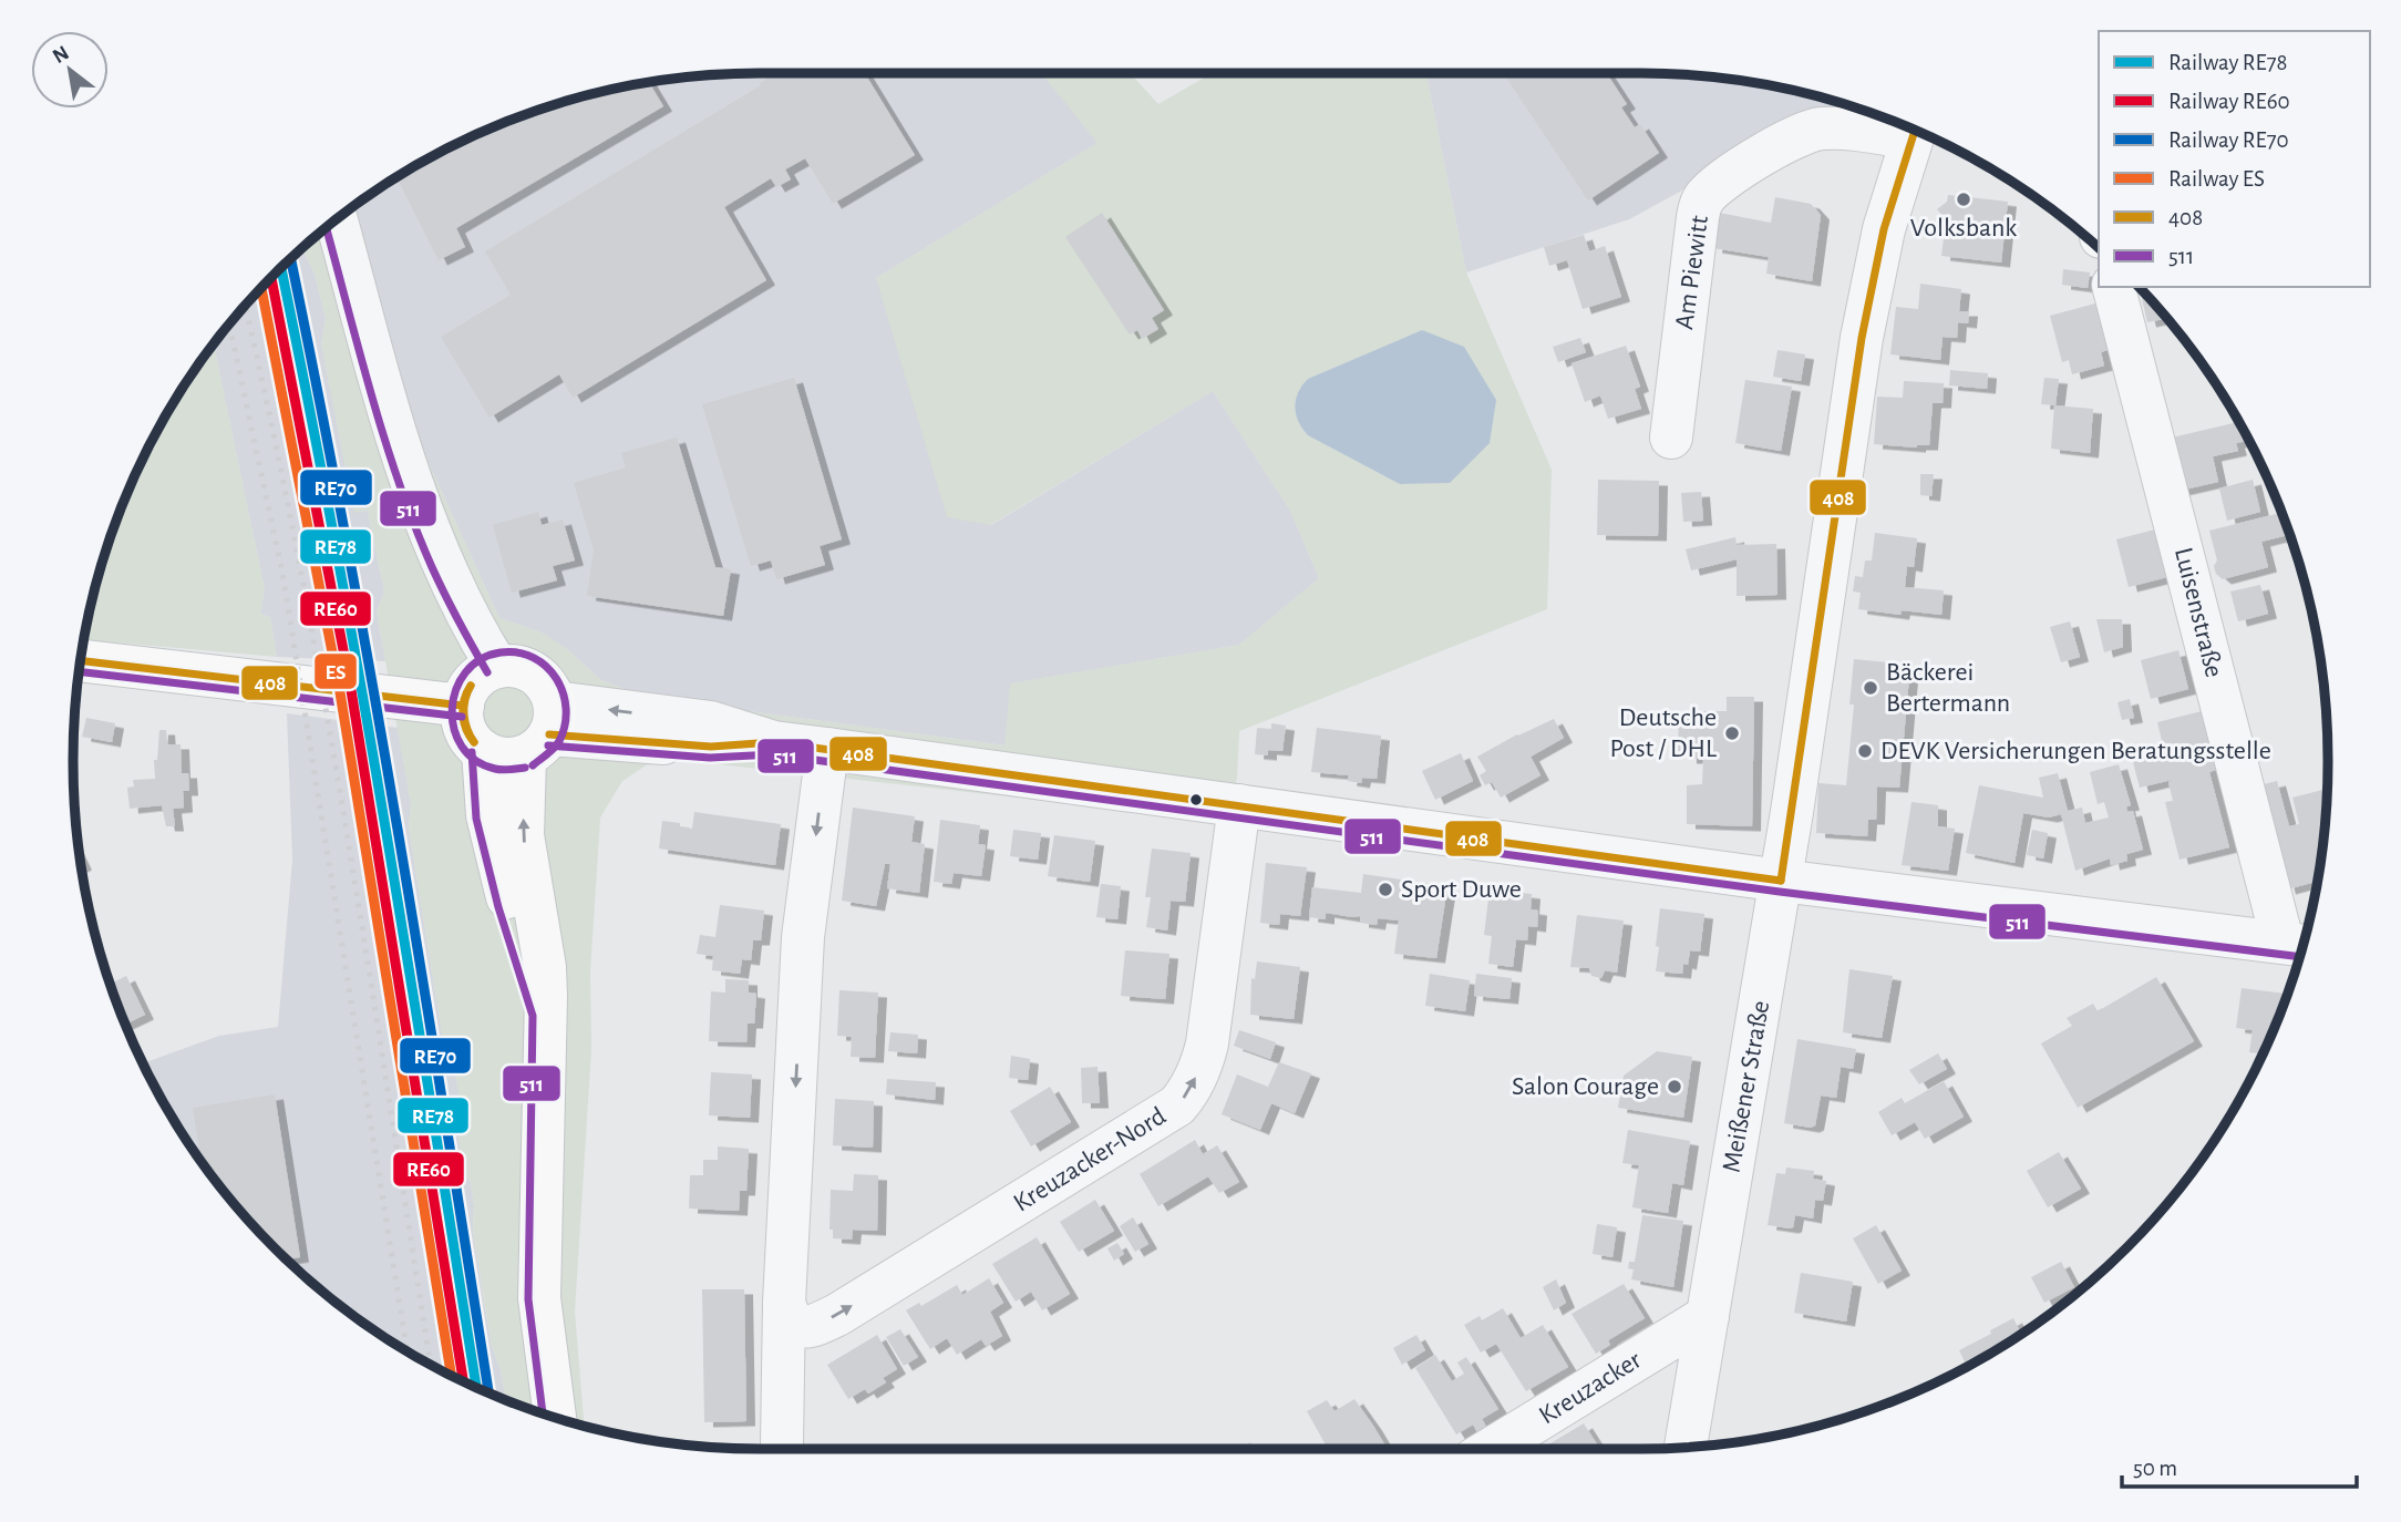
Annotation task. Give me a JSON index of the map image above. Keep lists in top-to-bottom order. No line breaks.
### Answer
{"streets":{"street":["Am Piewitt","Luisenstraße","Meißener Straße","Kreuzacker-Nord","Kreuzacker"]},"crossings":[["Meißener Straße","Kreuzacker"]],"one_way":["Kreuzacker-Nord"],"places":["Volksbank","Bäckerei Bertermann","Deutsche Post / DHL","DEVK Versicherungen Beratungsstelle","Sport Duwe","Salon Courage"],"lines":["transit line 408","transit line 511","rail line RE70","rail line RE78","rail line RE60","rail line ES"],"legend":["Railway RE78","Railway RE60","Railway RE70","Railway ES","408","511"],"scale_bar":"50 m","north":"top left"}
